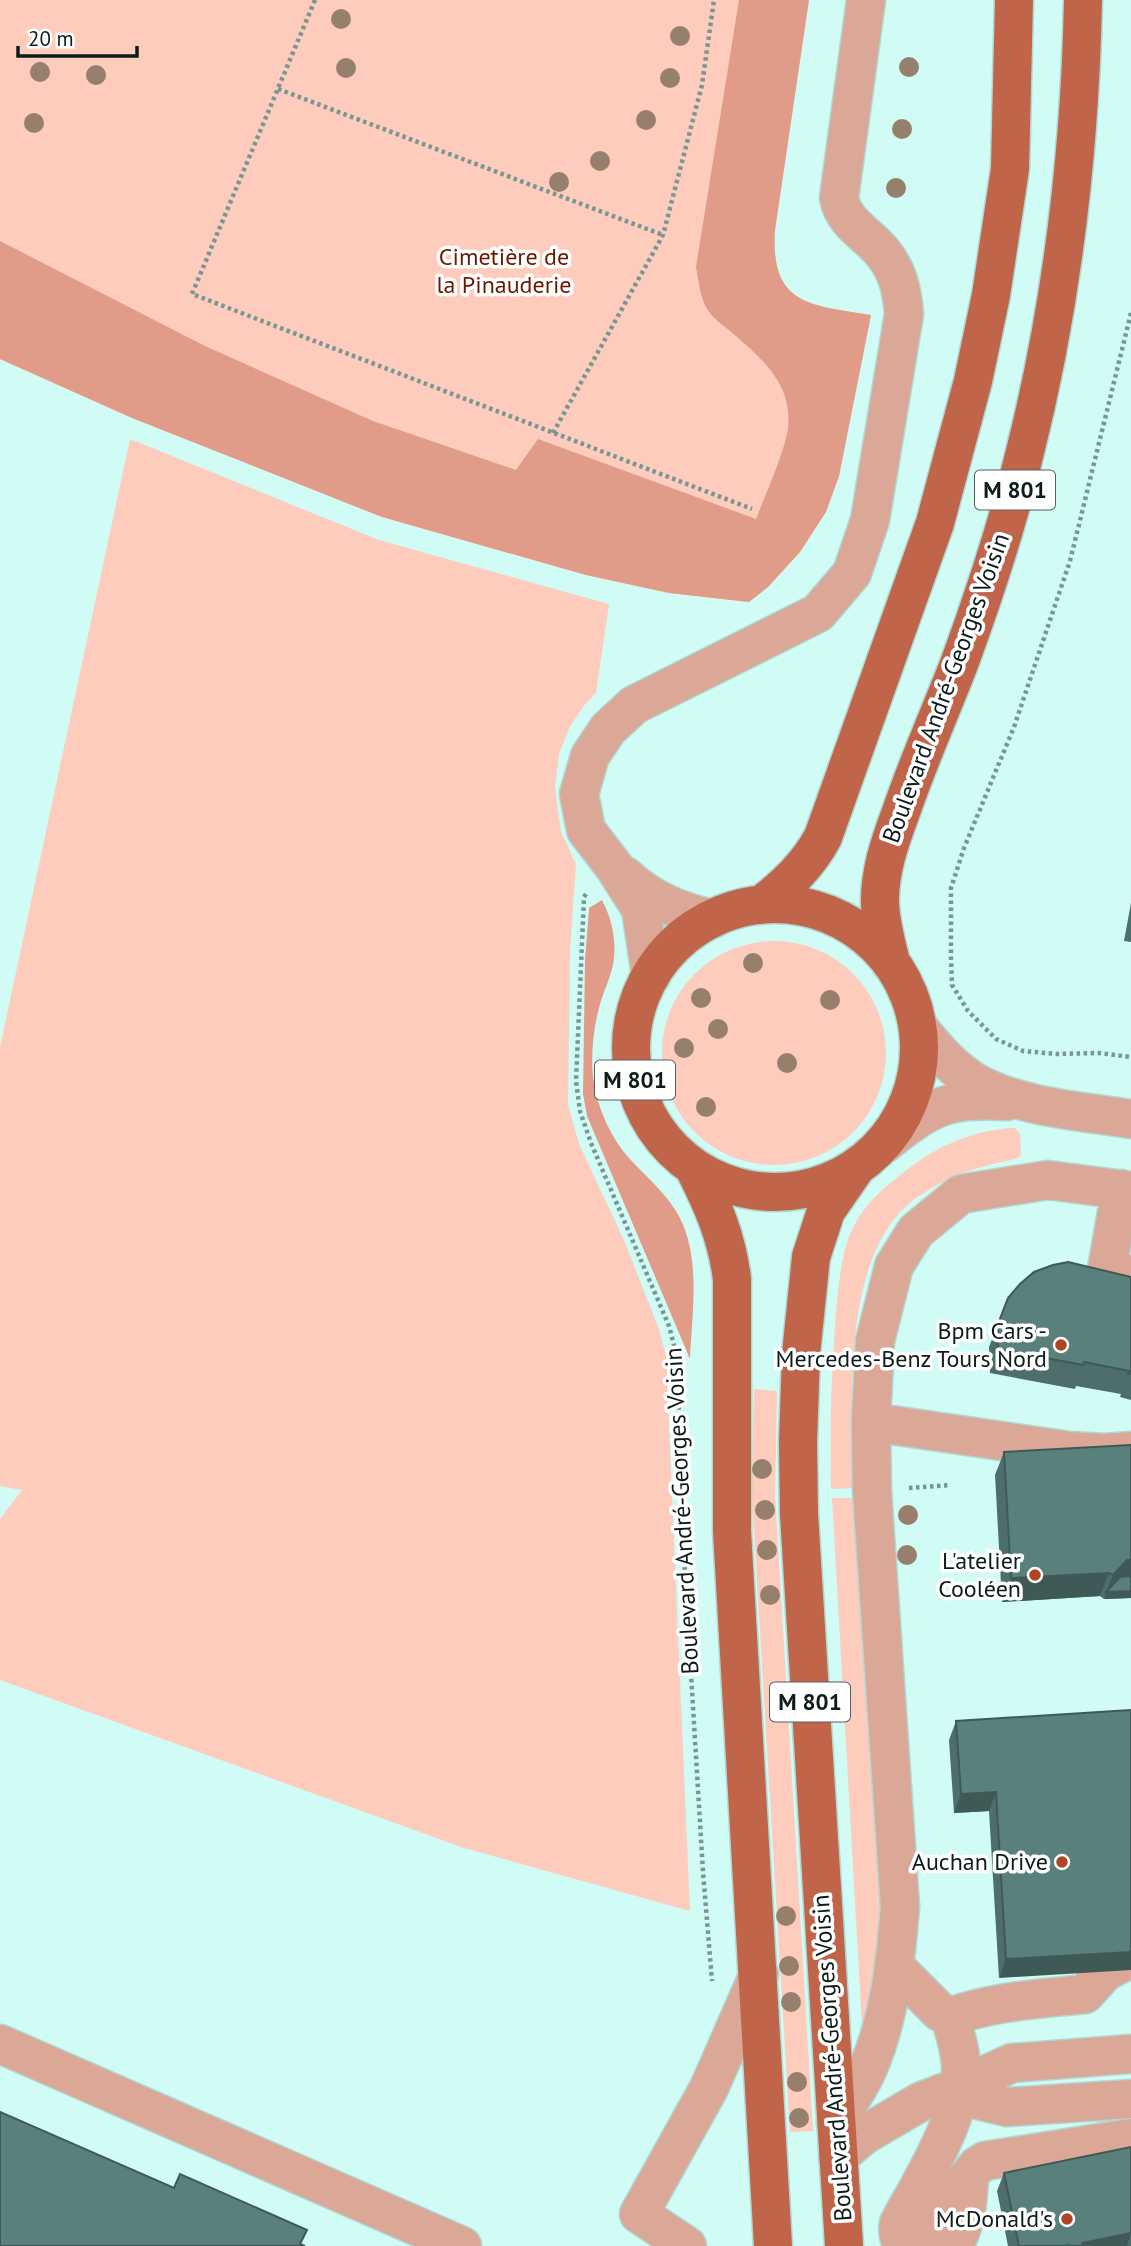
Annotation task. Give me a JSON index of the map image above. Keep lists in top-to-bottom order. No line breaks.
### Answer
{"streets":{"main road":["M 801","Boulevard André-Georges Voisin"]},"crossings":[["M 801","Boulevard André-Georges Voisin"]],"parks":["Cimetière de la Pinauderie"],"places":["Bpm Cars - Mercedes-Benz Tours Nord","L'atelier Cooléen","Auchan Drive","McDonald's"],"scale_bar":"20 m"}
